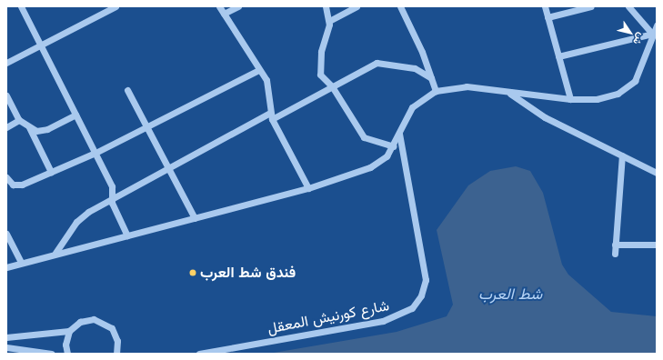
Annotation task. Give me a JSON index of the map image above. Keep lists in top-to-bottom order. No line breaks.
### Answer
{"streets":{"street":["شارع كورنيش المعقل"]},"water":["شط العرب"],"places":["فندق شط العرب"],"north":"bottom right"}
